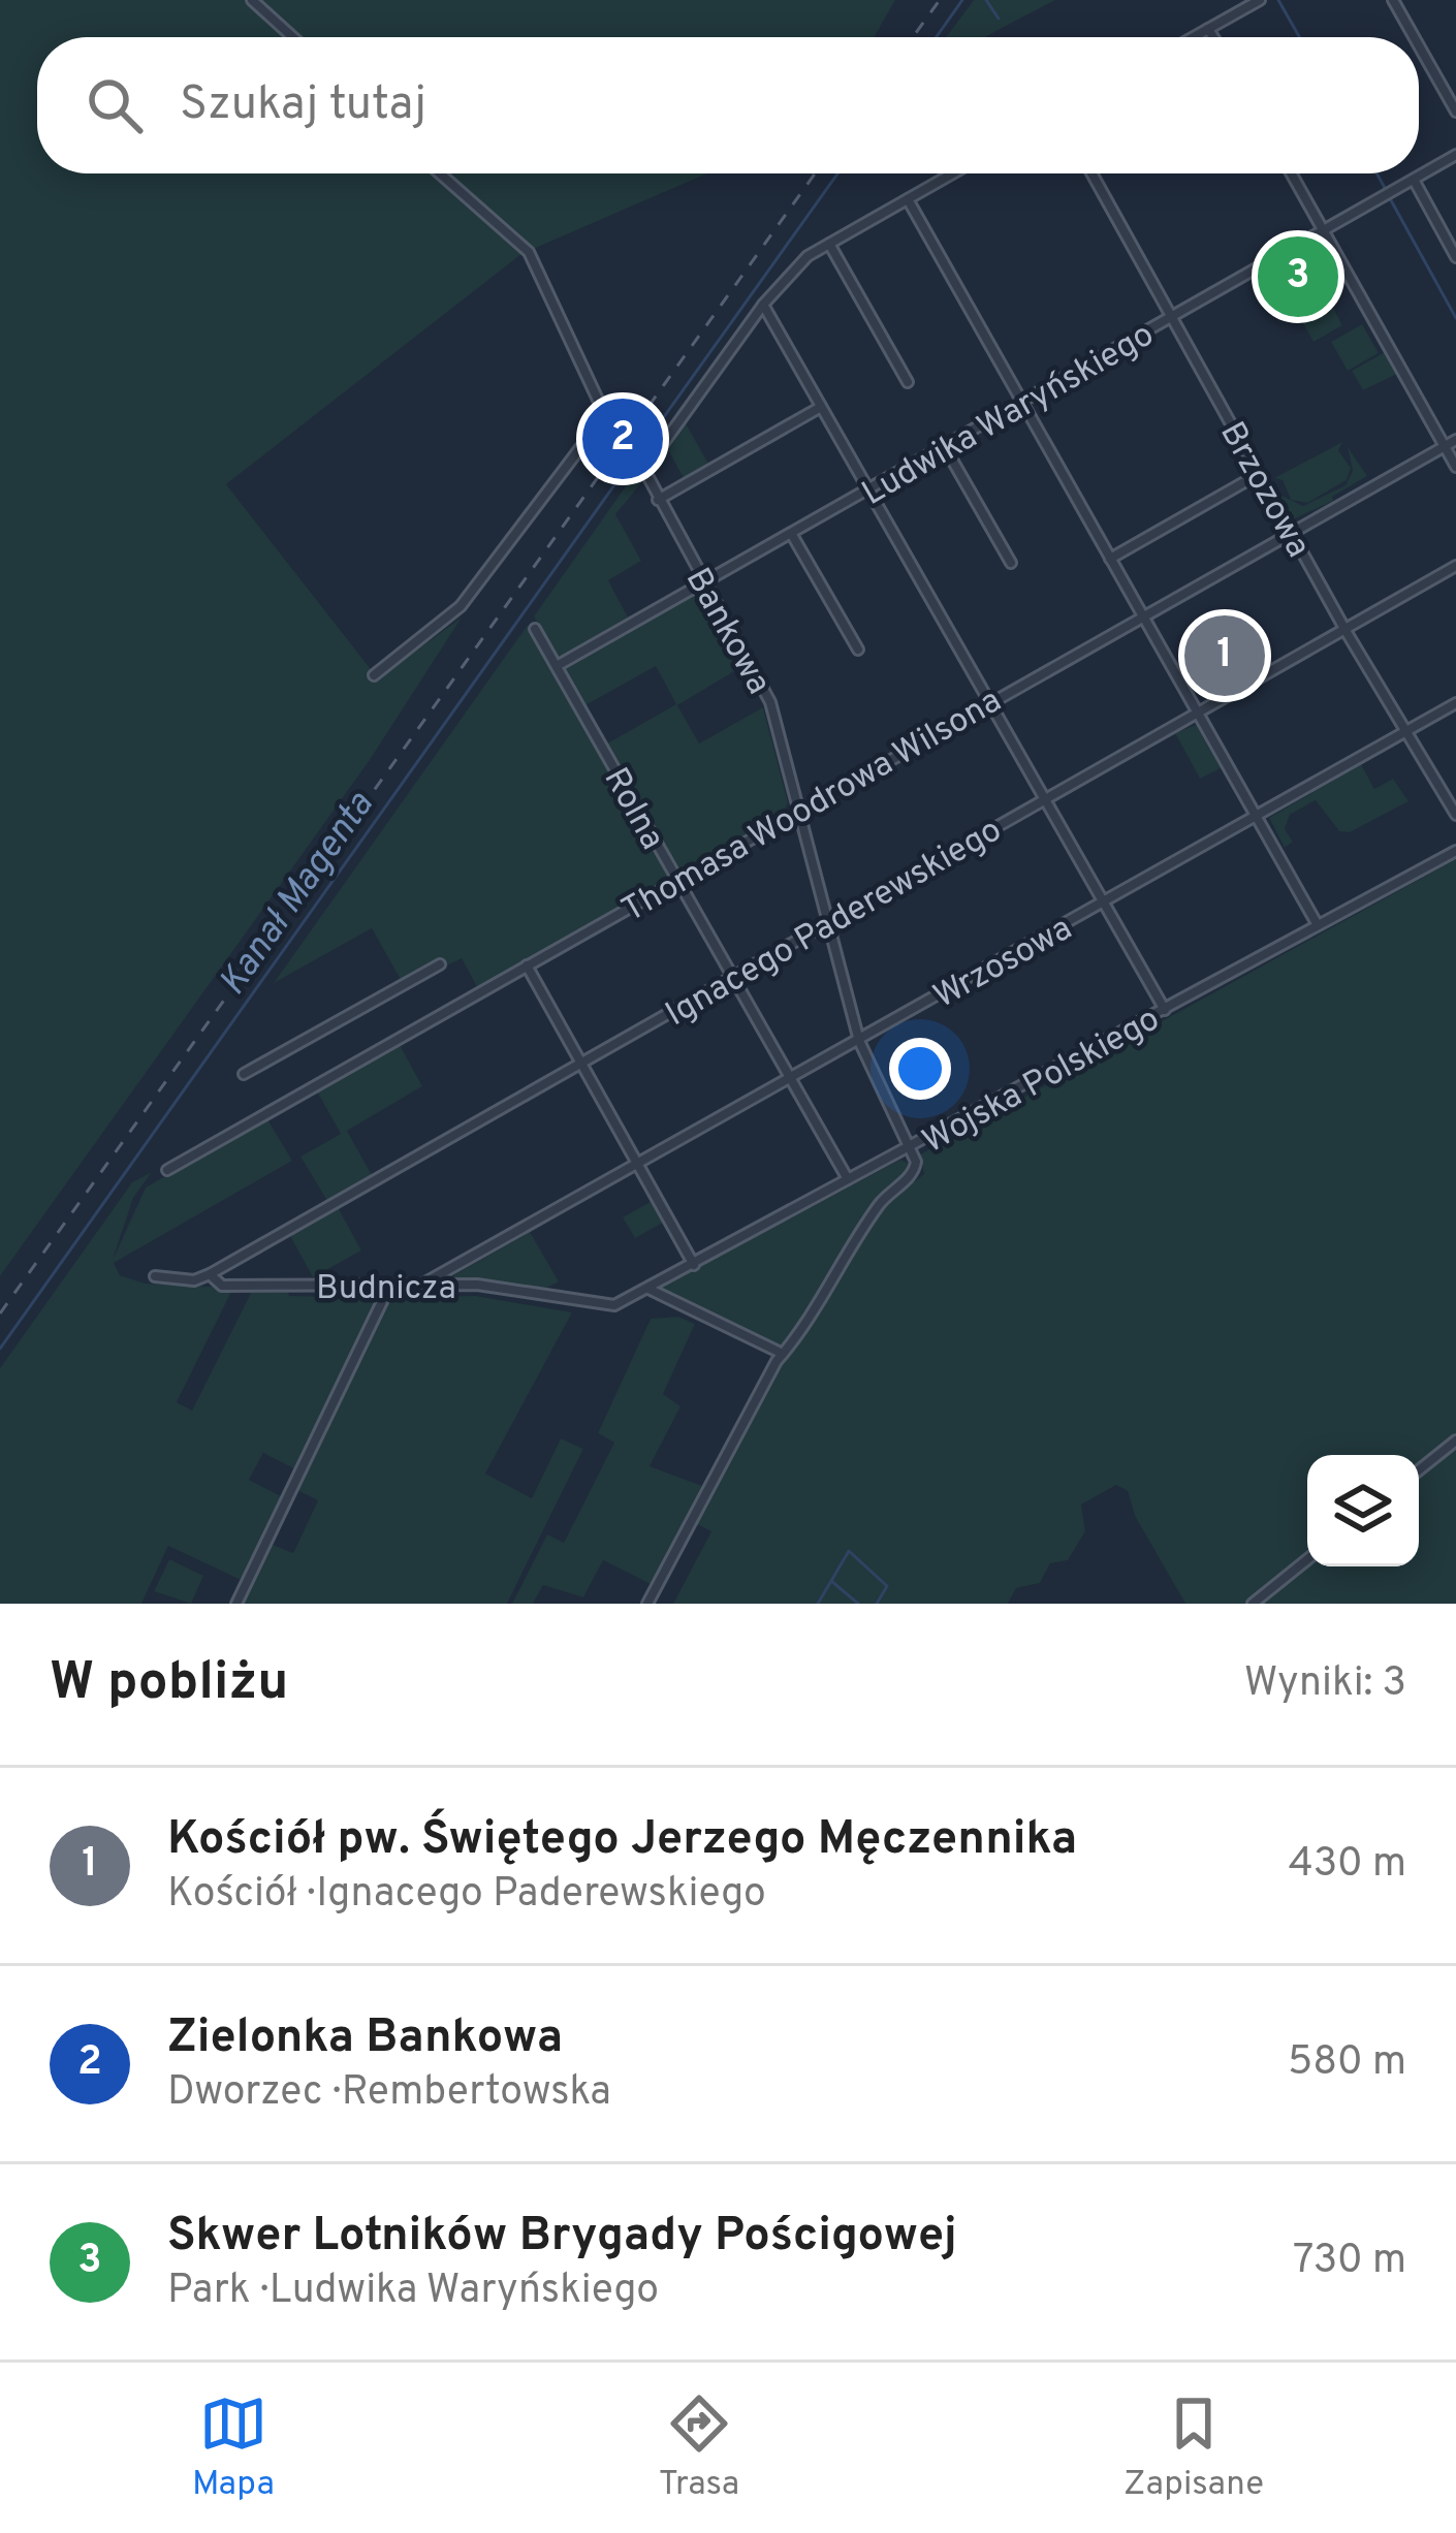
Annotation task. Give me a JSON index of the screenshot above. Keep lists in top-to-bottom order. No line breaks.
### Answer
{"streets":{"street":["Ludwika Waryńskiego","Brzozowa","Bankowa","Thomasa Woodrowa Wilsona","Rolna","Ignacego Paderewskiego","Wrzosowa","Wojska Polskiego","Budnicza"]},"crossings":[["Ludwika Waryńskiego","Brzozowa"],["Ludwika Waryńskiego","Bankowa"],["Ludwika Waryńskiego","Rolna"],["Brzozowa","Thomasa Woodrowa Wilsona"],["Brzozowa","Ignacego Paderewskiego"],["Brzozowa","Wrzosowa"],["Bankowa","Thomasa Woodrowa Wilsona"],["Bankowa","Ignacego Paderewskiego"],["Bankowa","Wrzosowa"],["Bankowa","Wojska Polskiego"],["Thomasa Woodrowa Wilsona","Rolna"],["Rolna","Ignacego Paderewskiego"],["Rolna","Wrzosowa"],["Rolna","Wojska Polskiego"],["Ignacego Paderewskiego","Budnicza"],["Wrzosowa","Budnicza"],["Wojska Polskiego","Budnicza"]],"water":["Kanał Magenta"],"page":{"search":"Szukaj tutaj","pins":["3","2","1"],"heading":["W pobliżu","Wyniki: 3"],"list":[{"mark":"1","name":"Kościół pw. Świętego Jerzego Męczennika","note":"Kościół · Ignacego Paderewskiego","value":"430 m"},{"mark":"2","name":"Zielonka Bankowa","note":"Dworzec · Rembertowska","value":"580 m"},{"mark":"3","name":"Skwer Lotników Brygady Pościgowej","note":"Park · Ludwika Waryńskiego","value":"730 m"}],"nav":["Mapa","Trasa","Zapisane"]}}
